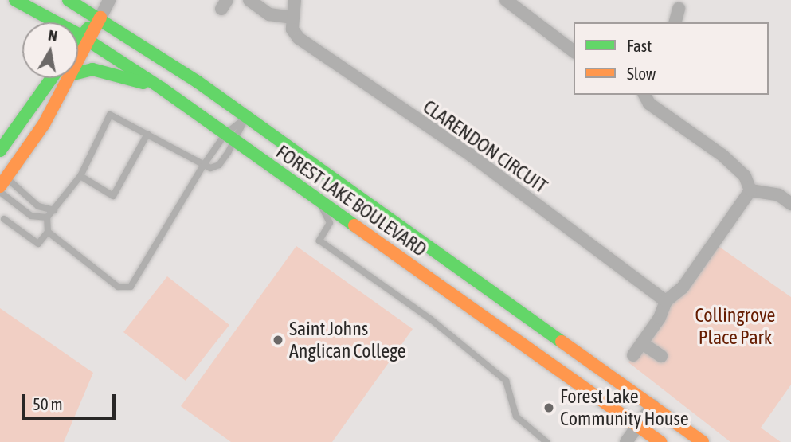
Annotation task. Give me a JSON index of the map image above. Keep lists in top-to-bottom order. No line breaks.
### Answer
{"streets":{"main road":["FOREST LAKE BOULEVARD"],"street":["CLARENDON CIRCUIT"]},"parks":["Collingrove Place Park"],"places":["Saint Johns Anglican College","Forest Lake Community House"],"legend":["Fast","Slow"],"scale_bar":"50 m","north":"top"}
